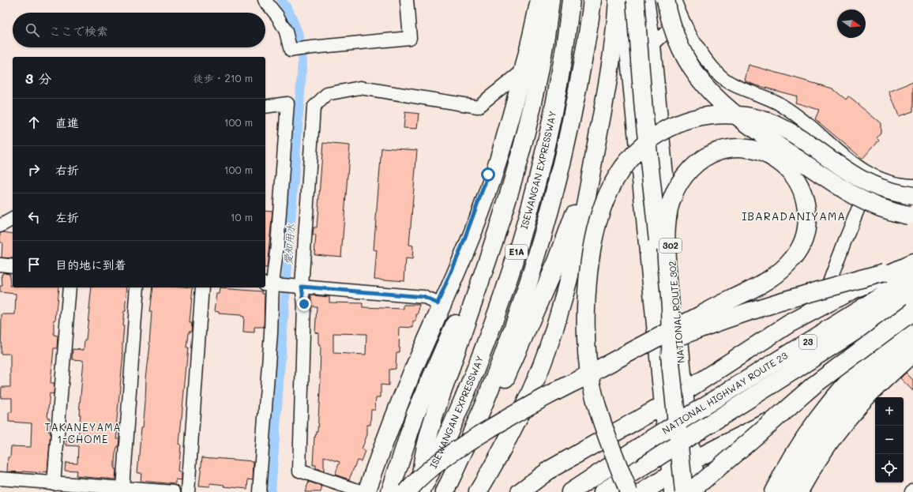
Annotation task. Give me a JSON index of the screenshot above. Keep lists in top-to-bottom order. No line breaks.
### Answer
{"streets":{"highway":["ISEWANGAN EXPRESSWAY","302","E1A","NATIONAL ROUTE 302","23","NATIONAL HIGHWAY ROUTE 23"]},"districts":["IBARADANIYAMA","TAKANEYAMA 1-CHOME"],"water":["愛知用水"],"north":"right","page":{"search":"ここで検索","heading":["3 分","徒歩 · 210 m"],"list":[["直進","100 m"],["右折","100 m"],["左折","10 m"],"目的地に到着"],"map_buttons":["+","−"]}}
